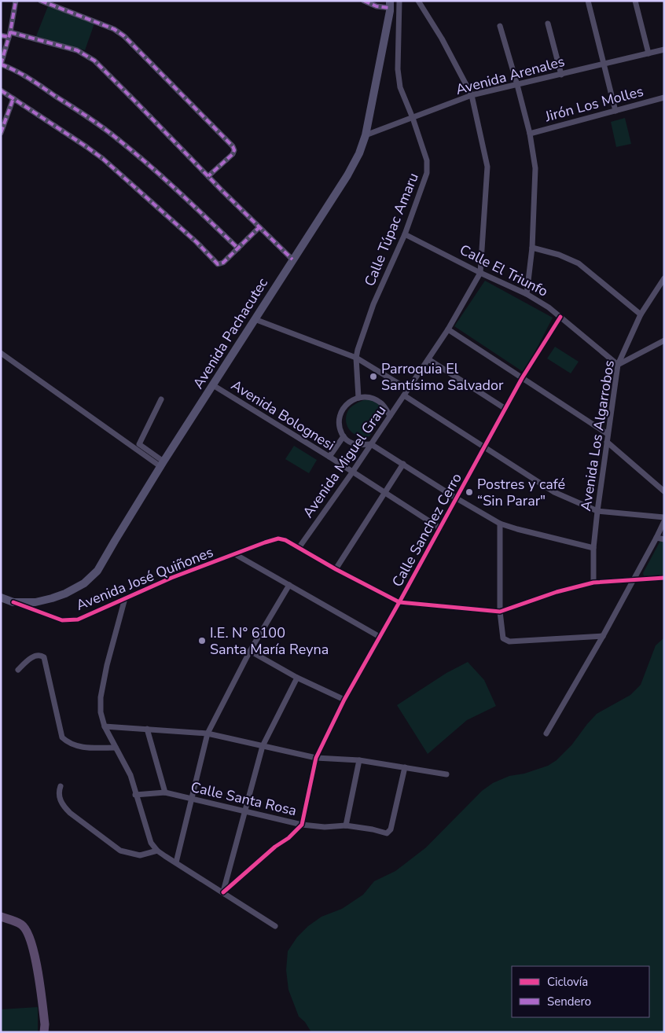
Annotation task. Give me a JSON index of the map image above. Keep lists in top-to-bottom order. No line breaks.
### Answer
{"streets":{"main road":["Avenida Pachacutec"],"street":["Avenida Arenales","Jirón Los Molles","Calle Túpac Amaru","Calle El Triunfo","Avenida Bolognesi","Avenida Los Algarrobos","Avenida Miguel Grau","Calle Sanchez Cerro","Avenida José Quiñones","Calle Santa Rosa"]},"crossings":[["Avenida Arenales","Calle Túpac Amaru"],["Avenida Arenales","Avenida Pachacutec"],["Avenida Arenales","Avenida Miguel Grau"],["Calle Túpac Amaru","Calle El Triunfo"],["Calle Túpac Amaru","Avenida Miguel Grau"],["Calle El Triunfo","Avenida Los Algarrobos"],["Calle El Triunfo","Avenida Miguel Grau"],["Calle El Triunfo","Calle Sanchez Cerro"],["Avenida Pachacutec","Avenida Bolognesi"],["Avenida Pachacutec","Avenida José Quiñones"],["Avenida Bolognesi","Avenida Miguel Grau"],["Avenida Bolognesi","Calle Sanchez Cerro"],["Avenida Los Algarrobos","Avenida José Quiñones"],["Avenida Miguel Grau","Avenida José Quiñones"],["Calle Sanchez Cerro","Avenida José Quiñones"],["Calle Sanchez Cerro","Calle Santa Rosa"]],"places":["Parroquia El Santísimo Salvador","Postres y café “Sin Parar\"","I.E. N° 6100 Santa María Reyna"],"legend":["Ciclovía","Sendero"]}
